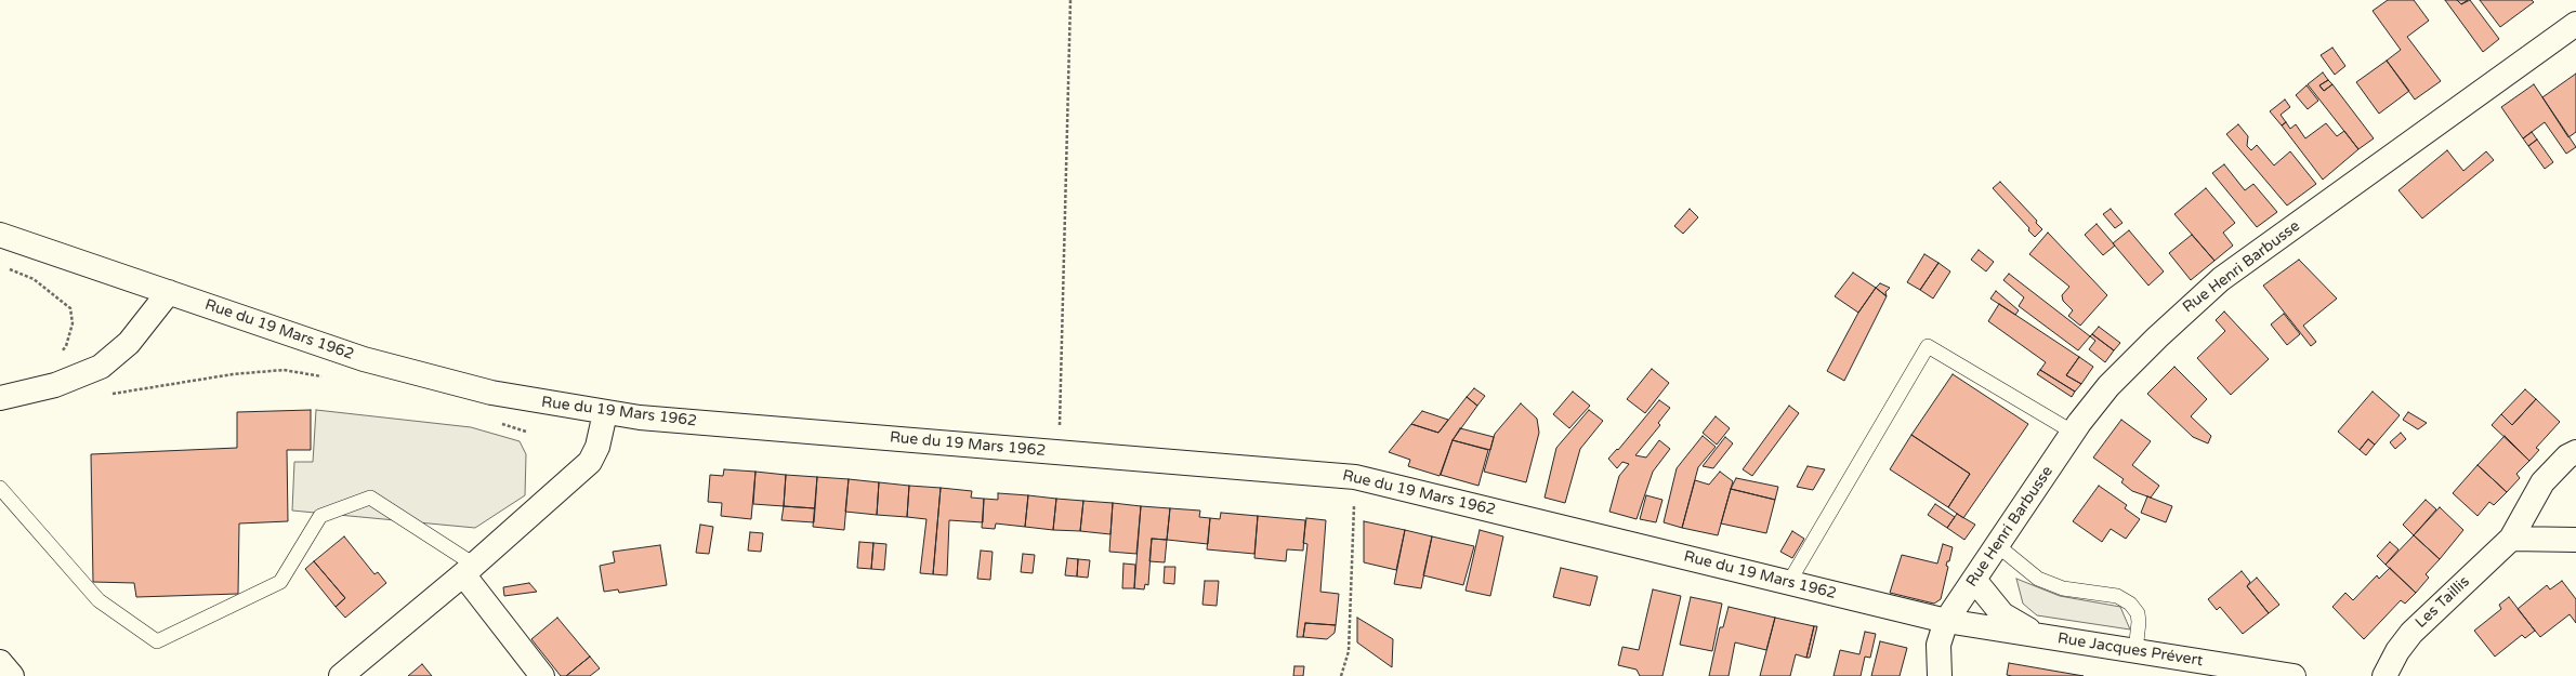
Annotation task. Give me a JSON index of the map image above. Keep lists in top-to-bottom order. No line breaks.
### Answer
{"streets":{"main road":["Rue Henri Barbusse","Rue du 19 Mars 1962","Les Taillis","Rue Jacques Prévert"]},"crossings":[["Rue Henri Barbusse","Rue du 19 Mars 1962"],["Rue Henri Barbusse","Rue Jacques Prévert"],["Rue du 19 Mars 1962","Rue Jacques Prévert"]]}
